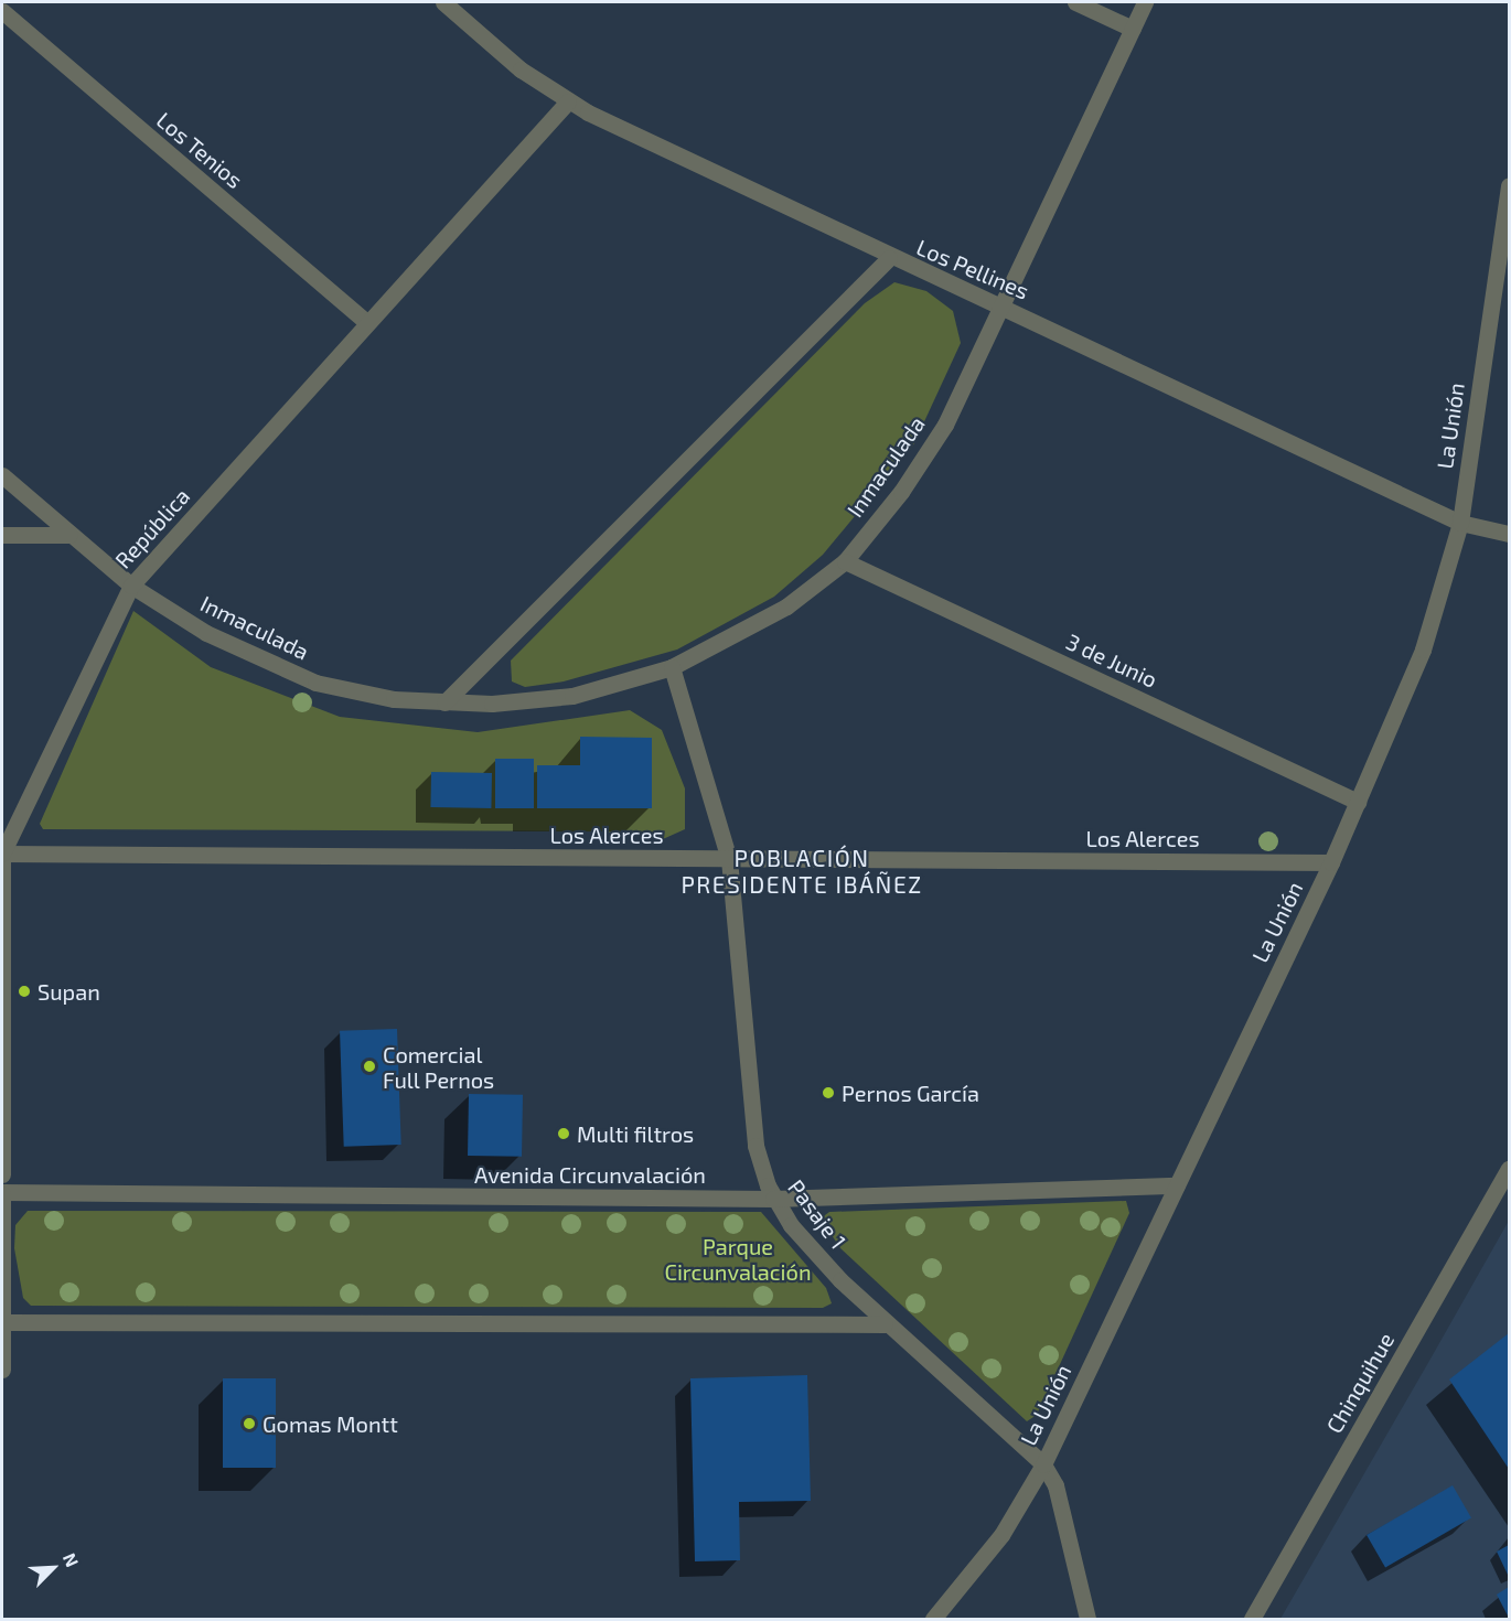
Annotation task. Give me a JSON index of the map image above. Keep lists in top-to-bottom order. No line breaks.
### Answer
{"streets":{"street":["Los Tenios","Los Pellines","La Unión","Inmaculada","República","3 de Junio","Los Alerces","Avenida Circunvalación","Pasaje 1","Chinquihue"]},"crossings":[["Los Tenios","República"],["Los Pellines","La Unión"],["Los Pellines","Inmaculada"],["Los Pellines","República"],["La Unión","3 de Junio"],["La Unión","Los Alerces"],["La Unión","Avenida Circunvalación"],["La Unión","Pasaje 1"],["Inmaculada","República"],["Inmaculada","3 de Junio"],["Inmaculada","Pasaje 1"],["República","Los Alerces"],["Los Alerces","Pasaje 1"],["Avenida Circunvalación","Pasaje 1"]],"districts":["POBLACIÓN PRESIDENTE IBÁÑEZ"],"parks":["Parque Circunvalación"],"places":["Supan","Comercial Full Pernos","Pernos García","Multi filtros","Gomas Montt"],"north":"top right"}
